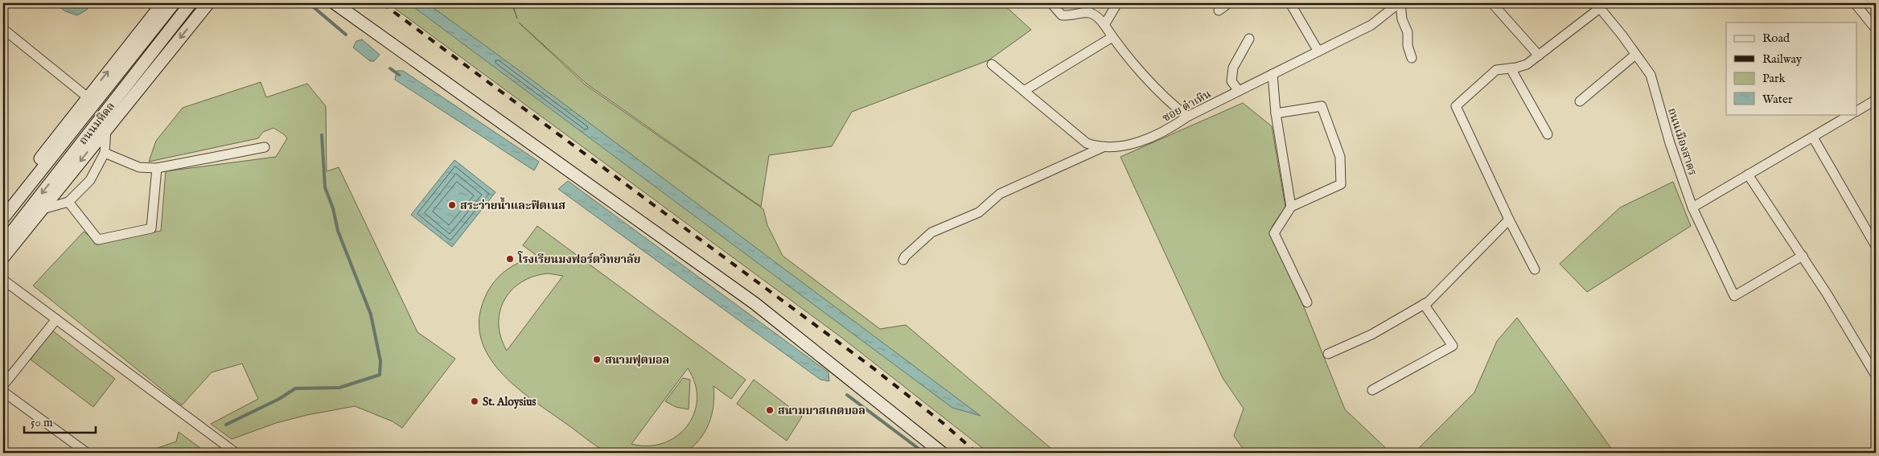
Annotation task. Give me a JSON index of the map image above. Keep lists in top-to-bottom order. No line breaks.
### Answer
{"streets":{"main road":["ถนนมหิดล"],"street":["ซอย ต๋าเหิน","ถนนเมืองสาตร"]},"places":["สระว่ายน้ำและฟิตเนส","โรงเรียนมงฟอร์ตวิทยาลัย","สนามฟุตบอล","St. Aloysius","สนามบาสเกตบอล"],"legend":["Road","Railway","Park","Water"],"scale_bar":"50 m"}
